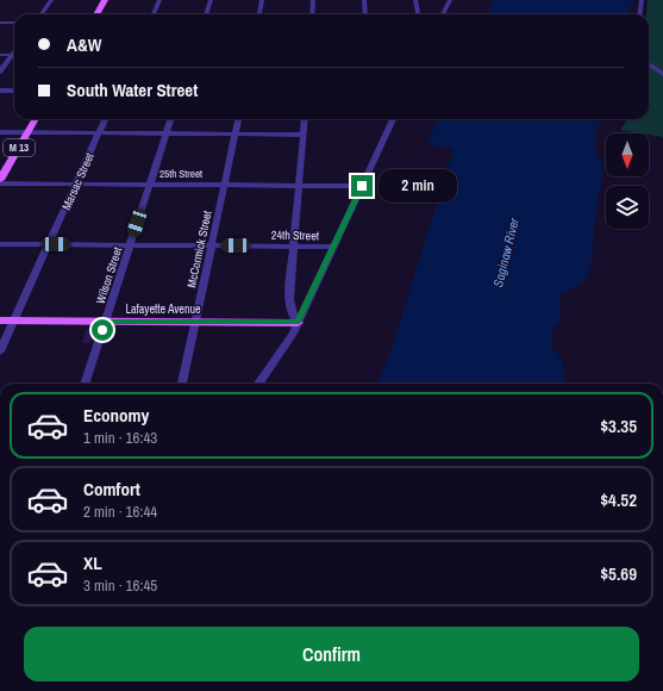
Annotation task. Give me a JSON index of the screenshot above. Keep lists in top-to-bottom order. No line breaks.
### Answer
{"streets":{"main road":["M 13","Lafayette Avenue"],"street":["25th Street","Marsac Street","24th Street","McCormick Street","Wilson Street"]},"crossings":[["M 13","25th Street"],["25th Street","Marsac Street"],["25th Street","McCormick Street"],["25th Street","Wilson Street"],["Marsac Street","24th Street"],["Marsac Street","Lafayette Avenue"],["24th Street","McCormick Street"],["24th Street","Wilson Street"],["McCormick Street","Lafayette Avenue"],["Wilson Street","Lafayette Avenue"]],"water":["Saginaw River"],"north":"bottom","page":{"banner":["A&W","South Water Street"],"bubble":"2 min","list":[{"name":"Economy","note":"1 min · 16:43","value":"$3.35"},{"name":"Comfort","note":"2 min · 16:44","value":"$4.52"},{"name":"XL","note":"3 min · 16:45","value":"$5.69"}],"buttons":"Confirm"}}
